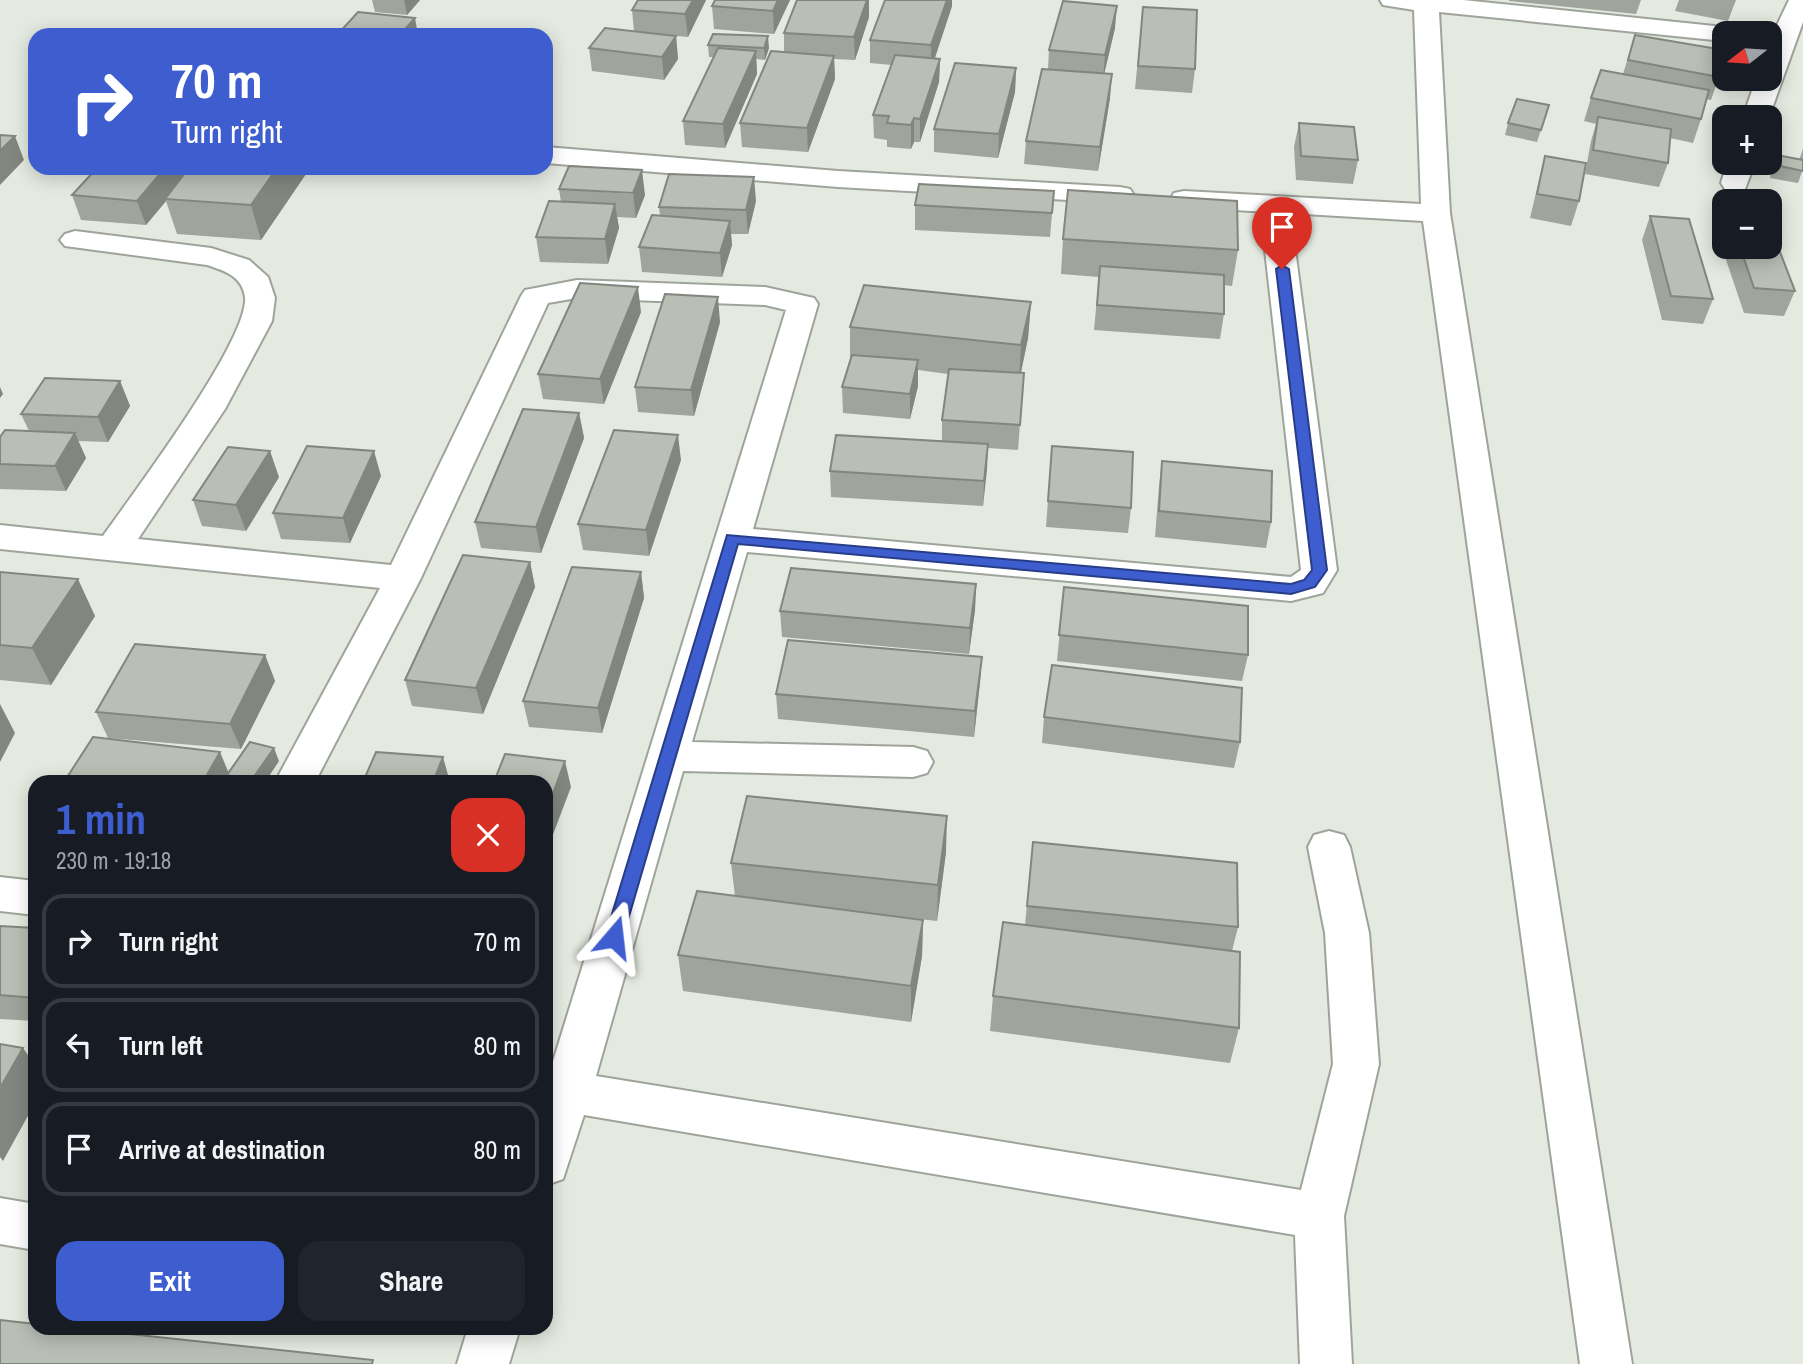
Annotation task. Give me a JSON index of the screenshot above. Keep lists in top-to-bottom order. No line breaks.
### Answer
{"north":"left","page":{"map_buttons":["+","−"],"turn":["70 m","Turn right"],"heading":["1 min","230 m · 19:18"],"list":[{"name":"Turn right","value":"70 m"},{"name":"Turn left","value":"80 m"},{"name":"Arrive at destination","value":"80 m"}],"buttons":["Exit","Share"]}}
